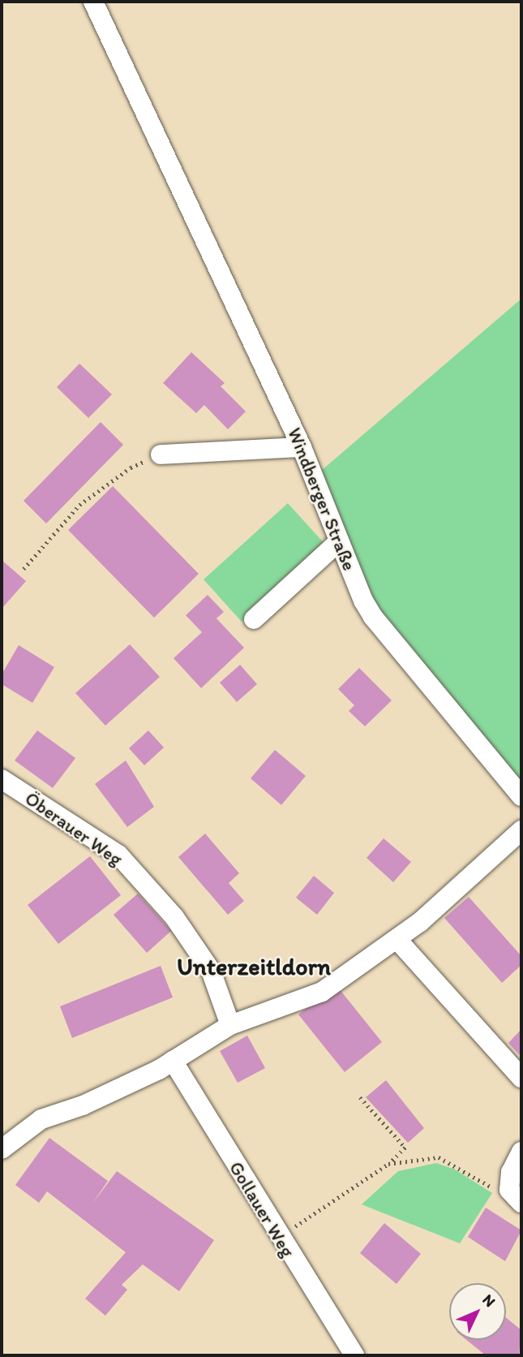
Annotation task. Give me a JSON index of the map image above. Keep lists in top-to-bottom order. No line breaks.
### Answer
{"streets":{"street":["Windberger Straße","Öberauer Weg","Gollauer Weg"]},"districts":["Unterzeitldorn"],"north":"top right"}
